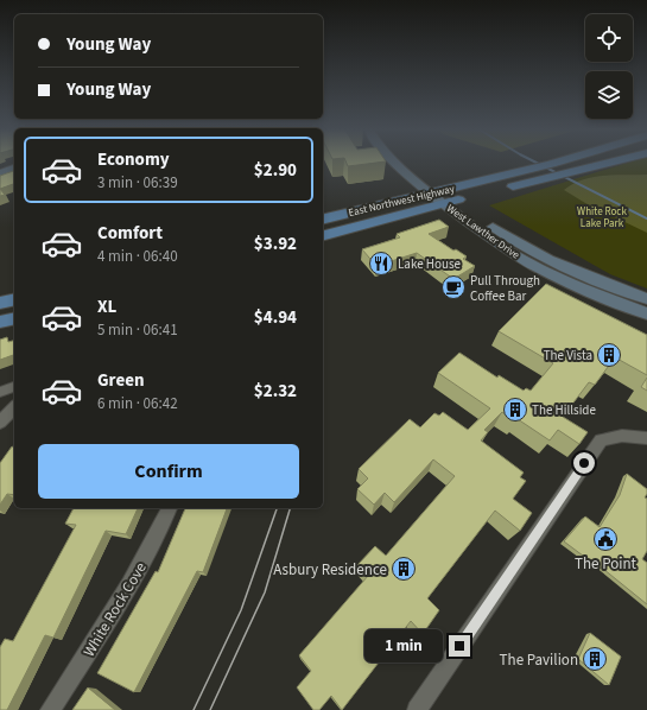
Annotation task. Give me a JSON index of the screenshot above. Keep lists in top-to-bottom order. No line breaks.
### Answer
{"streets":{"main road":["East Northwest Highway"],"street":["West Lawther Drive","White Rock Cove"]},"crossings":[["East Northwest Highway","West Lawther Drive"]],"parks":["White Rock Lake Park"],"places":{"restaurant":["Lake House"],"cafe":["Pull Through Coffee Bar"],"building":["The Vista","The Hillside","Asbury Residence","The Pavilion"],"public building":["The Point"]},"page":{"banner":["Young Way","Young Way"],"list":[{"name":"Economy","note":"3 min · 06:39","value":"$2.90"},{"name":"Comfort","note":"4 min · 06:40","value":"$3.92"},{"name":"XL","note":"5 min · 06:41","value":"$4.94"},{"name":"Green","note":"6 min · 06:42","value":"$2.32"}],"buttons":"Confirm","bubble":"1 min"}}
